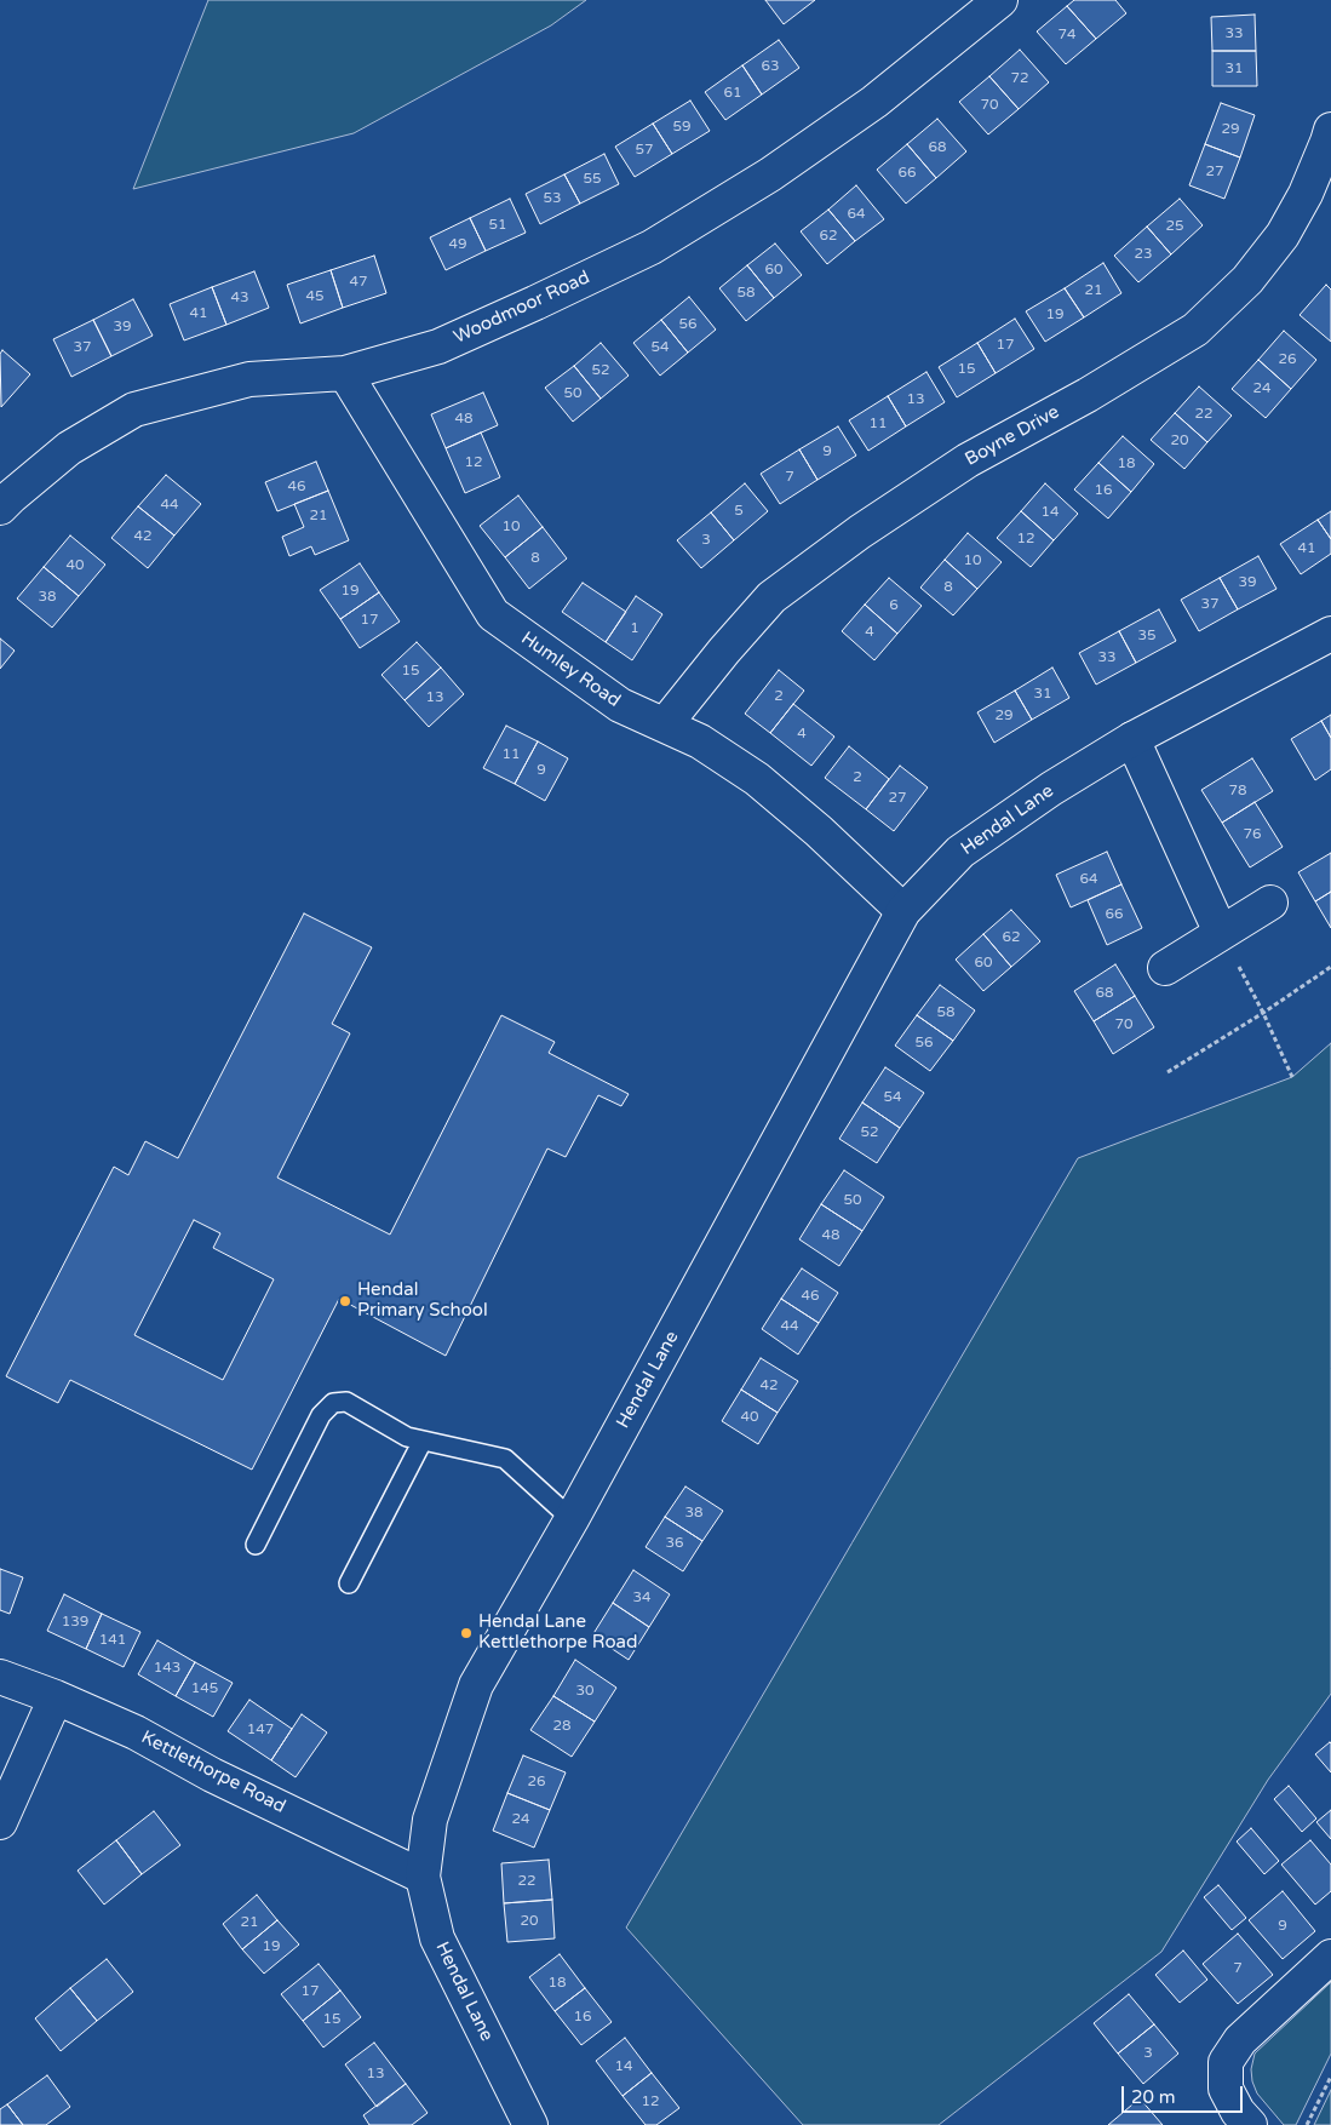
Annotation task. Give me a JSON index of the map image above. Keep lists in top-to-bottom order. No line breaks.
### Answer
{"streets":{"street":["Woodmoor Road","Boyne Drive","Humley Road","Hendal Lane","Kettlethorpe Road"]},"crossings":[["Woodmoor Road","Humley Road"],["Boyne Drive","Humley Road"],["Humley Road","Hendal Lane"],["Hendal Lane","Kettlethorpe Road"]],"places":["Hendal Primary School","Hendal Lane Kettlethorpe Road"],"house_numbers":["33","74","63","31","72","61","70","59","29","68","57","27","66","55","53","64","51","25","62","49","23","60","47","21","58","45","43","41","19","56","39","17","37","54","26","15","52","24","50","13","22","48","11","20","9","12","18","7","46","16","44","5","14","21","10","42","12","3","41","8","10","40","39","8","19","38","37","6","17","1","4","35","33","15","31","2","13","29","4","11","9","2","78","27","76","64","66","62","60","68","58","70","56","54","52","50","48","46","44","42","40","38","36","34","139","141","143","145","30","28","147","26","24","22","20","21","9","19","7","18","17","16","15","3","14","13","12"],"scale_bar":"20 m"}
